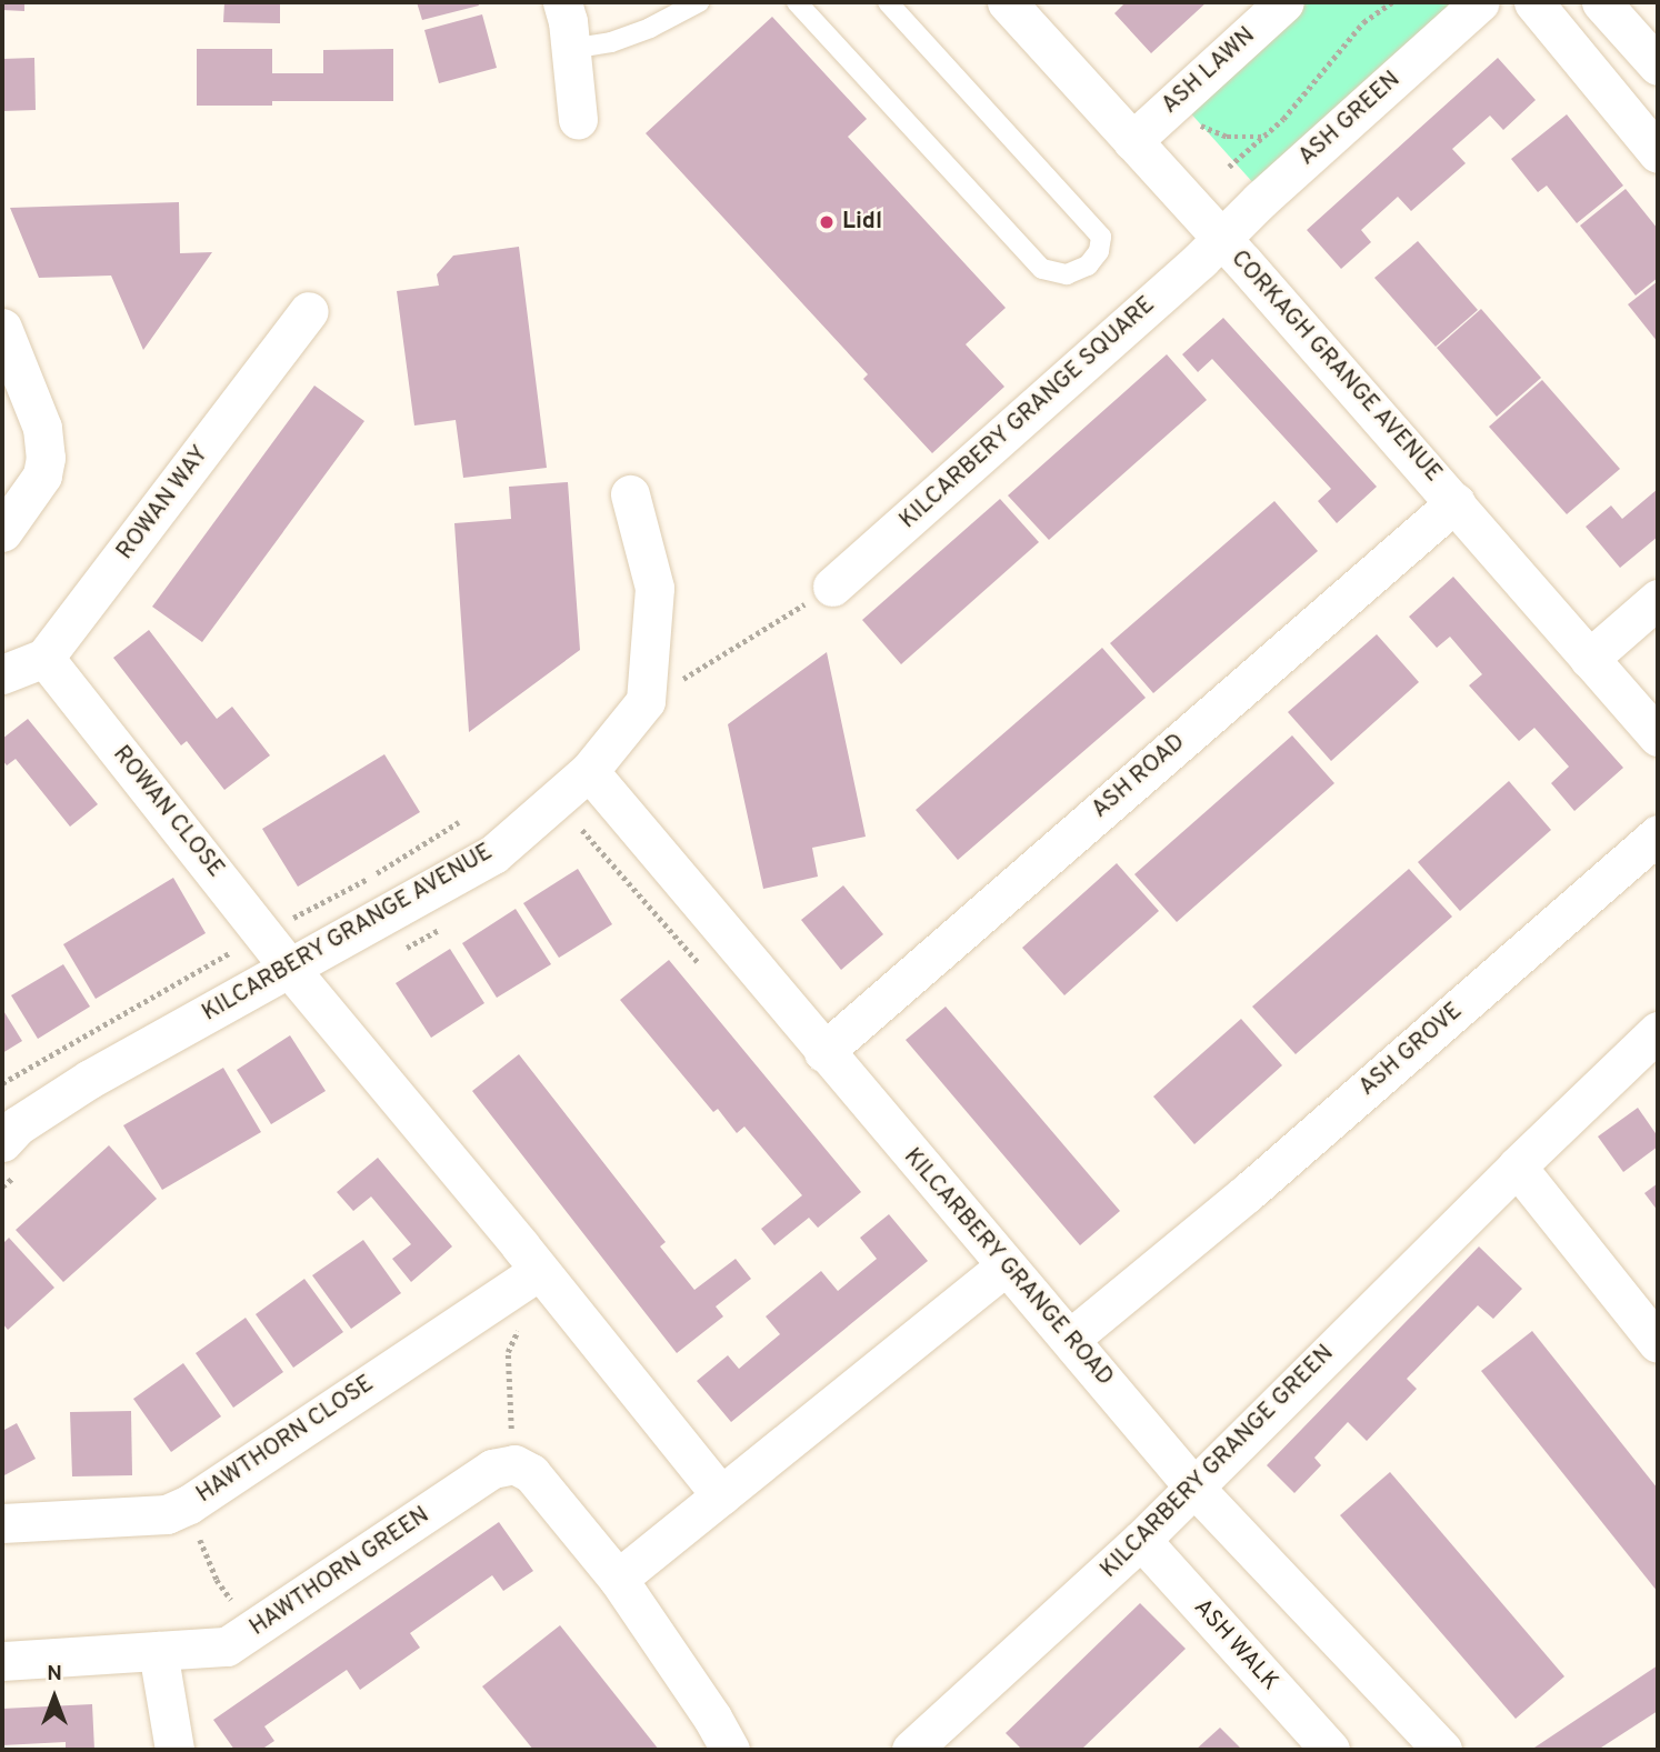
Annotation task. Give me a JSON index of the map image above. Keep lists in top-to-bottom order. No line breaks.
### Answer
{"streets":{"street":["ASH LAWN","ASH GREEN","CORKAGH GRANGE AVENUE","KILCARBERY GRANGE SQUARE","ROWAN WAY","ASH ROAD","ROWAN CLOSE","KILCARBERY GRANGE AVENUE","ASH GROVE","KILCARBERY GRANGE ROAD","HAWTHORN CLOSE","KILCARBERY GRANGE GREEN","HAWTHORN GREEN","ASH WALK"]},"crossings":[["ASH LAWN","CORKAGH GRANGE AVENUE"],["ASH GREEN","CORKAGH GRANGE AVENUE"],["ASH GREEN","KILCARBERY GRANGE SQUARE"],["CORKAGH GRANGE AVENUE","KILCARBERY GRANGE SQUARE"],["CORKAGH GRANGE AVENUE","ASH ROAD"],["ROWAN WAY","ROWAN CLOSE"],["ASH ROAD","KILCARBERY GRANGE ROAD"],["ROWAN CLOSE","KILCARBERY GRANGE AVENUE"],["KILCARBERY GRANGE AVENUE","KILCARBERY GRANGE ROAD"],["ASH GROVE","KILCARBERY GRANGE ROAD"],["KILCARBERY GRANGE ROAD","KILCARBERY GRANGE GREEN"],["KILCARBERY GRANGE GREEN","ASH WALK"]],"places":["Lidl"],"north":"top"}
